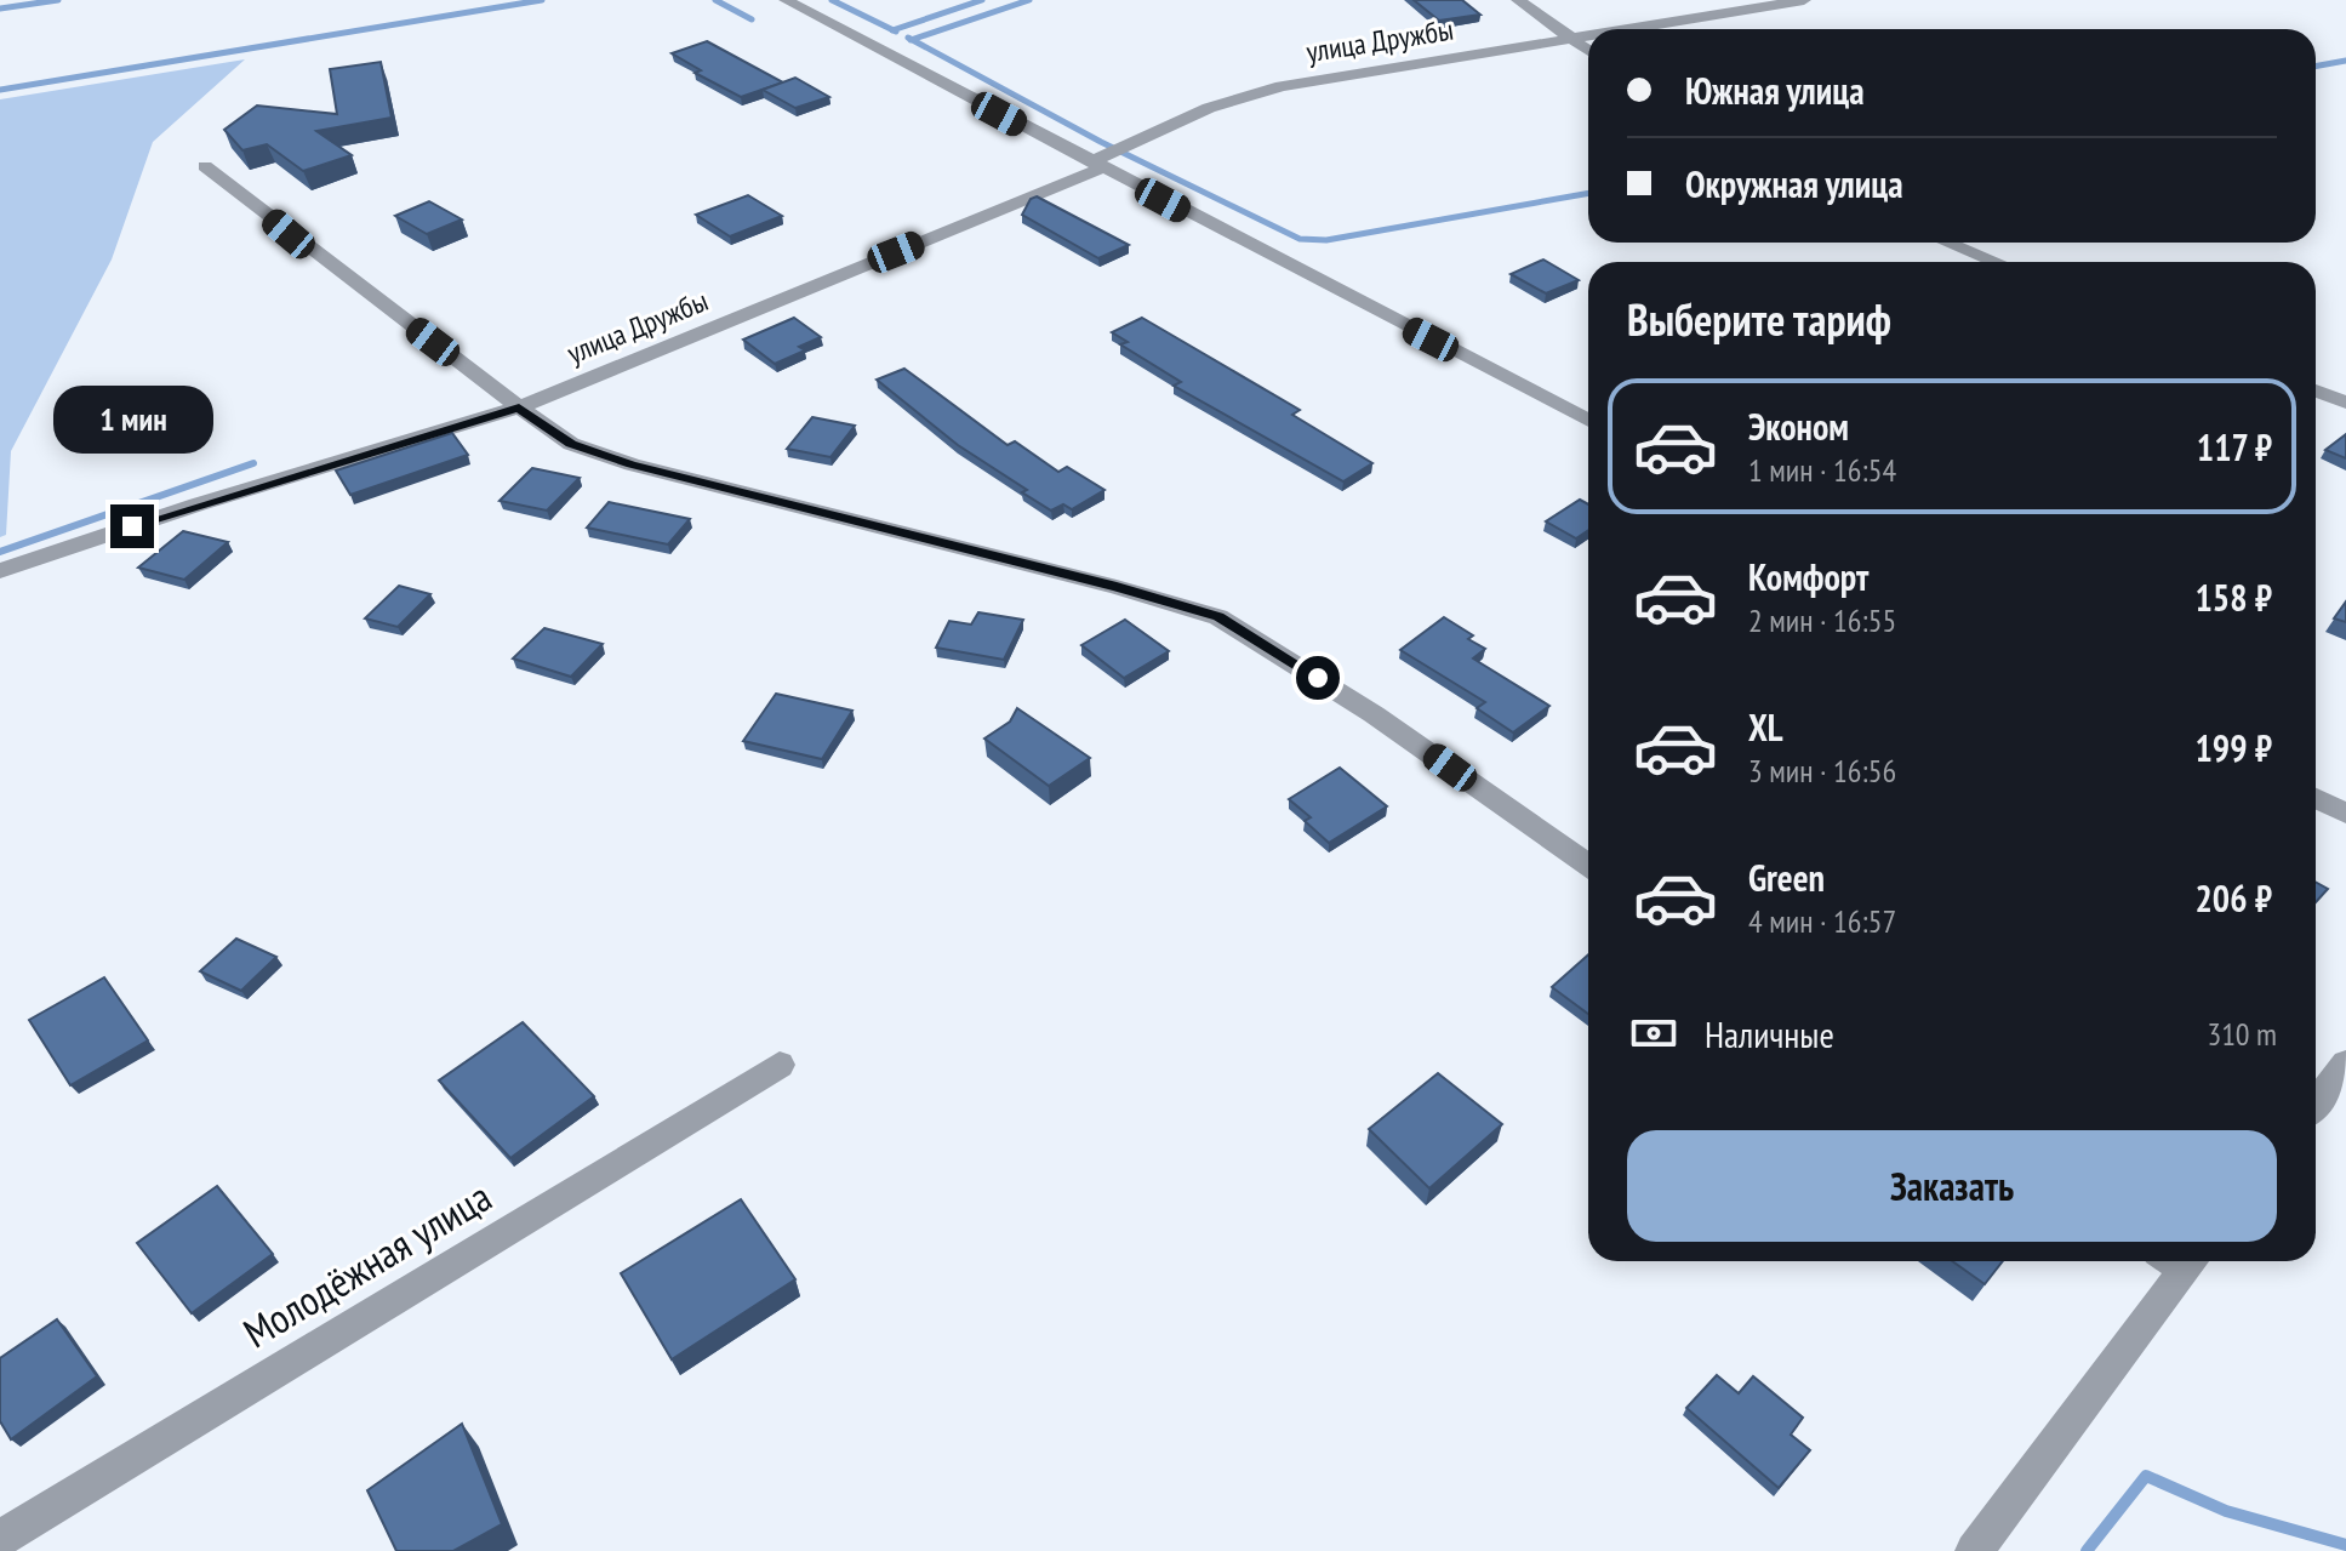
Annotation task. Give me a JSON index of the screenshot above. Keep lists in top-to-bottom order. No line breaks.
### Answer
{"streets":{"street":["улица Дружбы","Молодёжная улица"]},"page":{"banner":["Южная улица","Окружная улица"],"heading":"Выберите тариф","list":[{"name":"Эконом","note":"1 мин · 16:54","value":"117 ₽"},{"name":"Комфорт","note":"2 мин · 16:55","value":"158 ₽"},{"name":"XL","note":"3 мин · 16:56","value":"199 ₽"},{"name":"Green","note":"4 мин · 16:57","value":"206 ₽"}],"bubble":"1 мин","pay":["Наличные","310 m"],"buttons":"Заказать"}}
